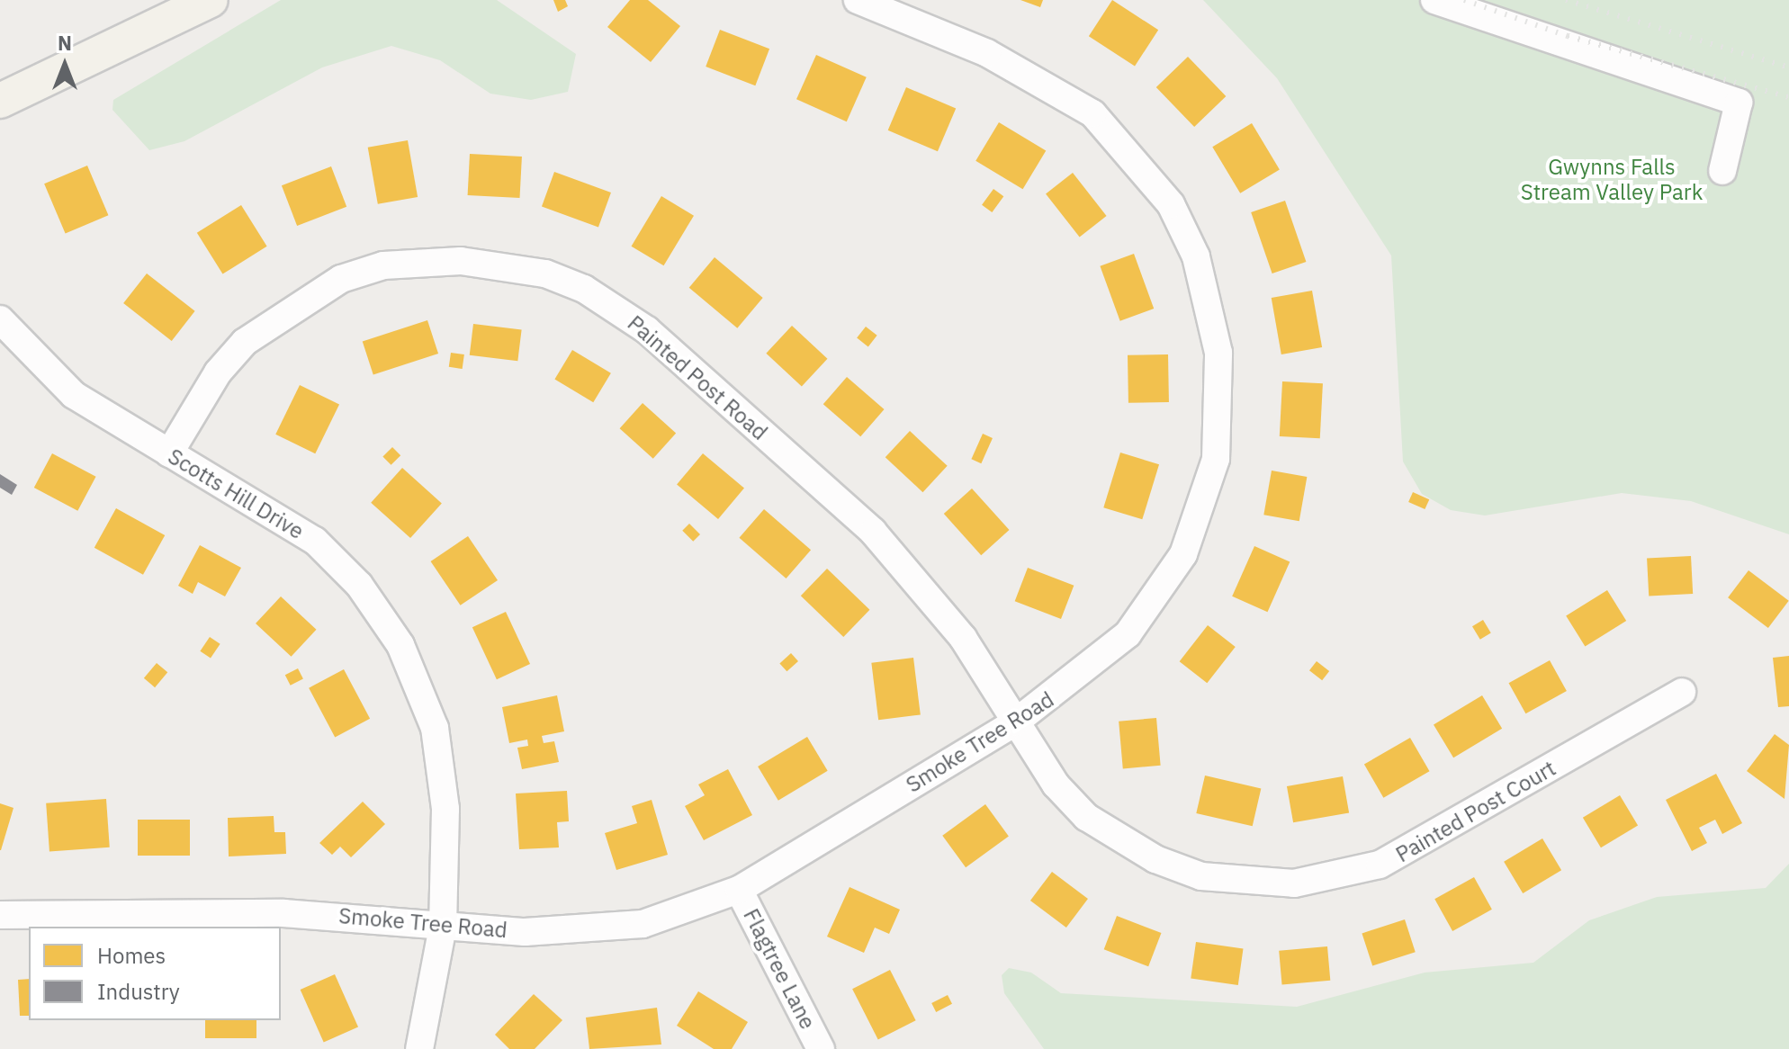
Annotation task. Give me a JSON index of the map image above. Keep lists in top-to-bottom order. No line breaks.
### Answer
{"streets":{"street":["Painted Post Road","Scotts Hill Drive","Smoke Tree Road","Painted Post Court","Flagtree Lane"]},"crossings":[["Painted Post Road","Scotts Hill Drive"],["Painted Post Road","Smoke Tree Road"],["Painted Post Road","Painted Post Court"],["Scotts Hill Drive","Smoke Tree Road"],["Smoke Tree Road","Painted Post Court"],["Smoke Tree Road","Flagtree Lane"]],"parks":["Gwynns Falls Stream Valley Park"],"legend":["Homes","Industry"],"north":"top"}
